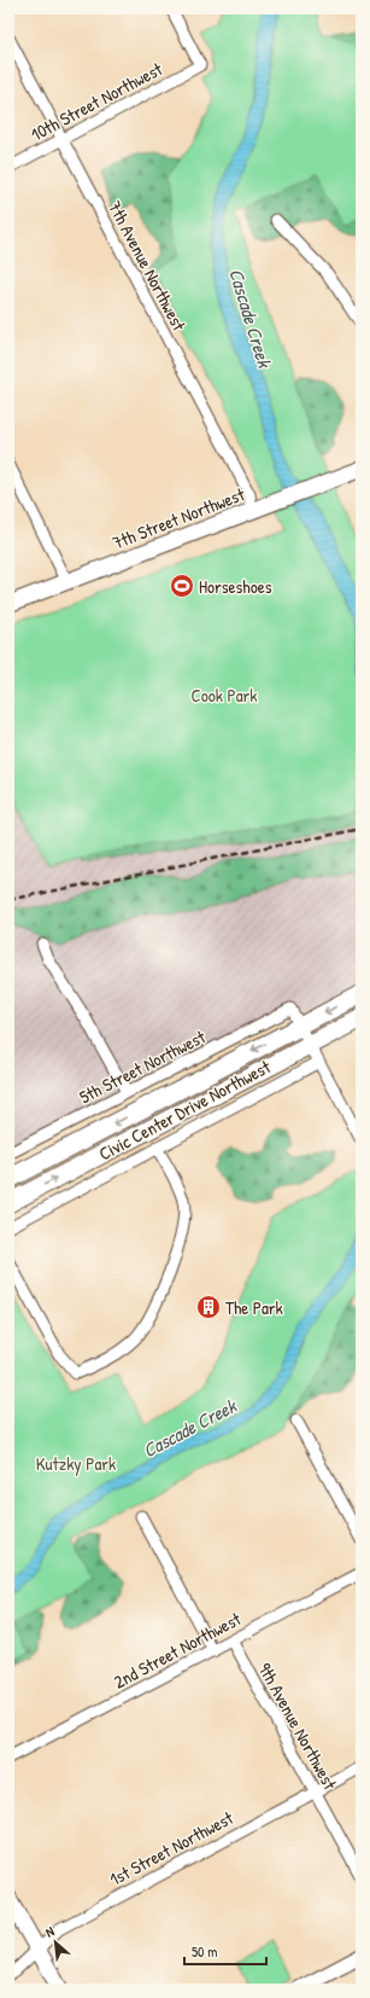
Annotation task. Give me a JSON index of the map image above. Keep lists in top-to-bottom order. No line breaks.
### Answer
{"streets":{"main road":["7th Street Northwest","Civic Center Drive Northwest"],"street":["10th Street Northwest","7th Avenue Northwest","5th Street Northwest","2nd Street Northwest","9th Avenue Northwest","1st Street Northwest"]},"crossings":[["10th Street Northwest","7th Avenue Northwest"],["7th Avenue Northwest","7th Street Northwest"],["5th Street Northwest","Civic Center Drive Northwest"],["2nd Street Northwest","9th Avenue Northwest"],["9th Avenue Northwest","1st Street Northwest"]],"water":["Cascade Creek"],"parks":["Cook Park","Kutzky Park"],"places":{"sports":["Horseshoes"],"building":["The Park"]},"scale_bar":"50 m","north":"top left"}
